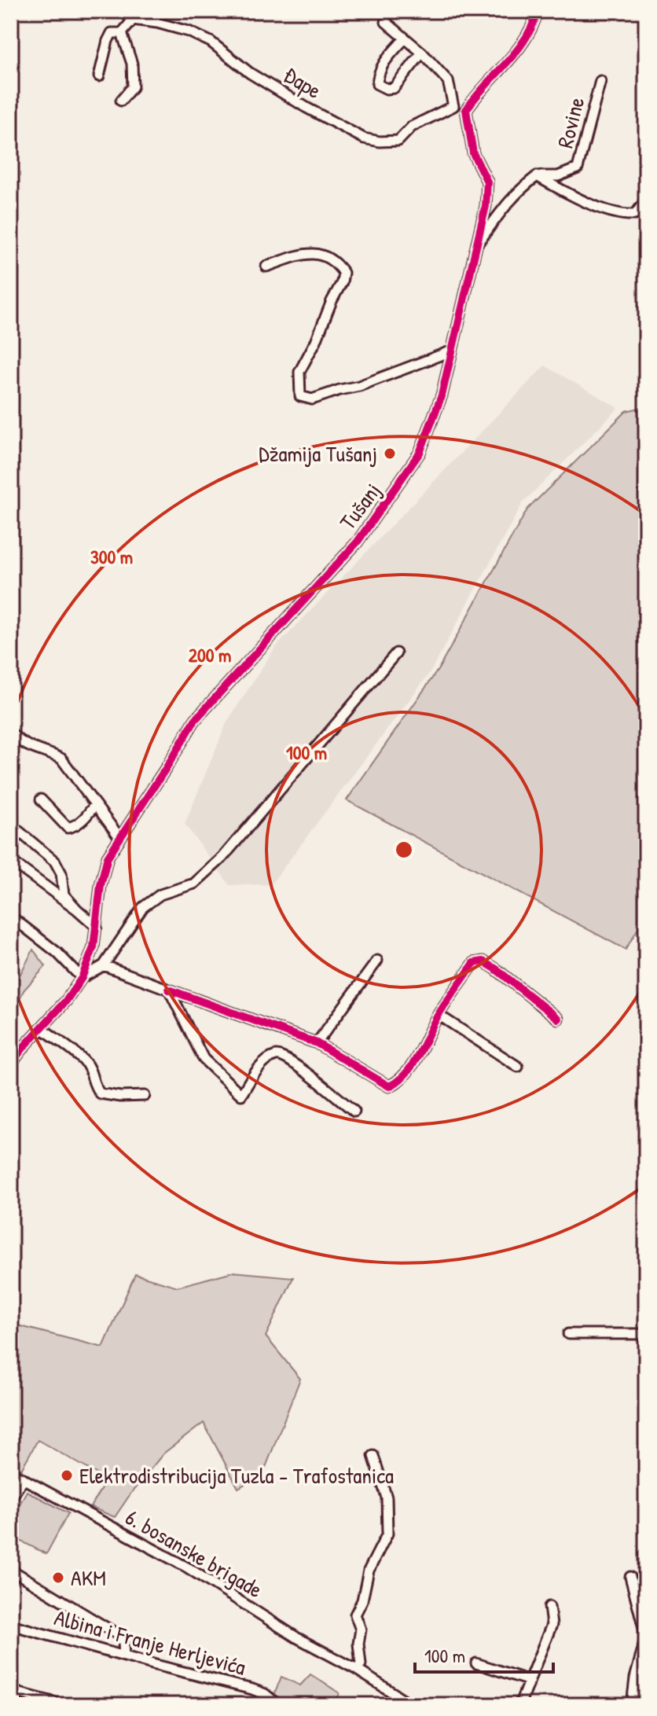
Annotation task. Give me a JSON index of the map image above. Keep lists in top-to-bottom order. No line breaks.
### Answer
{"streets":{"street":["Đape","Rovine","Tušanj","6. bosanske brigade","Albina i Franje Herljevića"]},"crossings":[["Rovine","Tušanj"]],"places":["Džamija Tušanj","Elektrodistribucija Tuzla - Trafostanica","AKM"],"scale_bar":"100 m","rings":["300 m","200 m","100 m"]}
